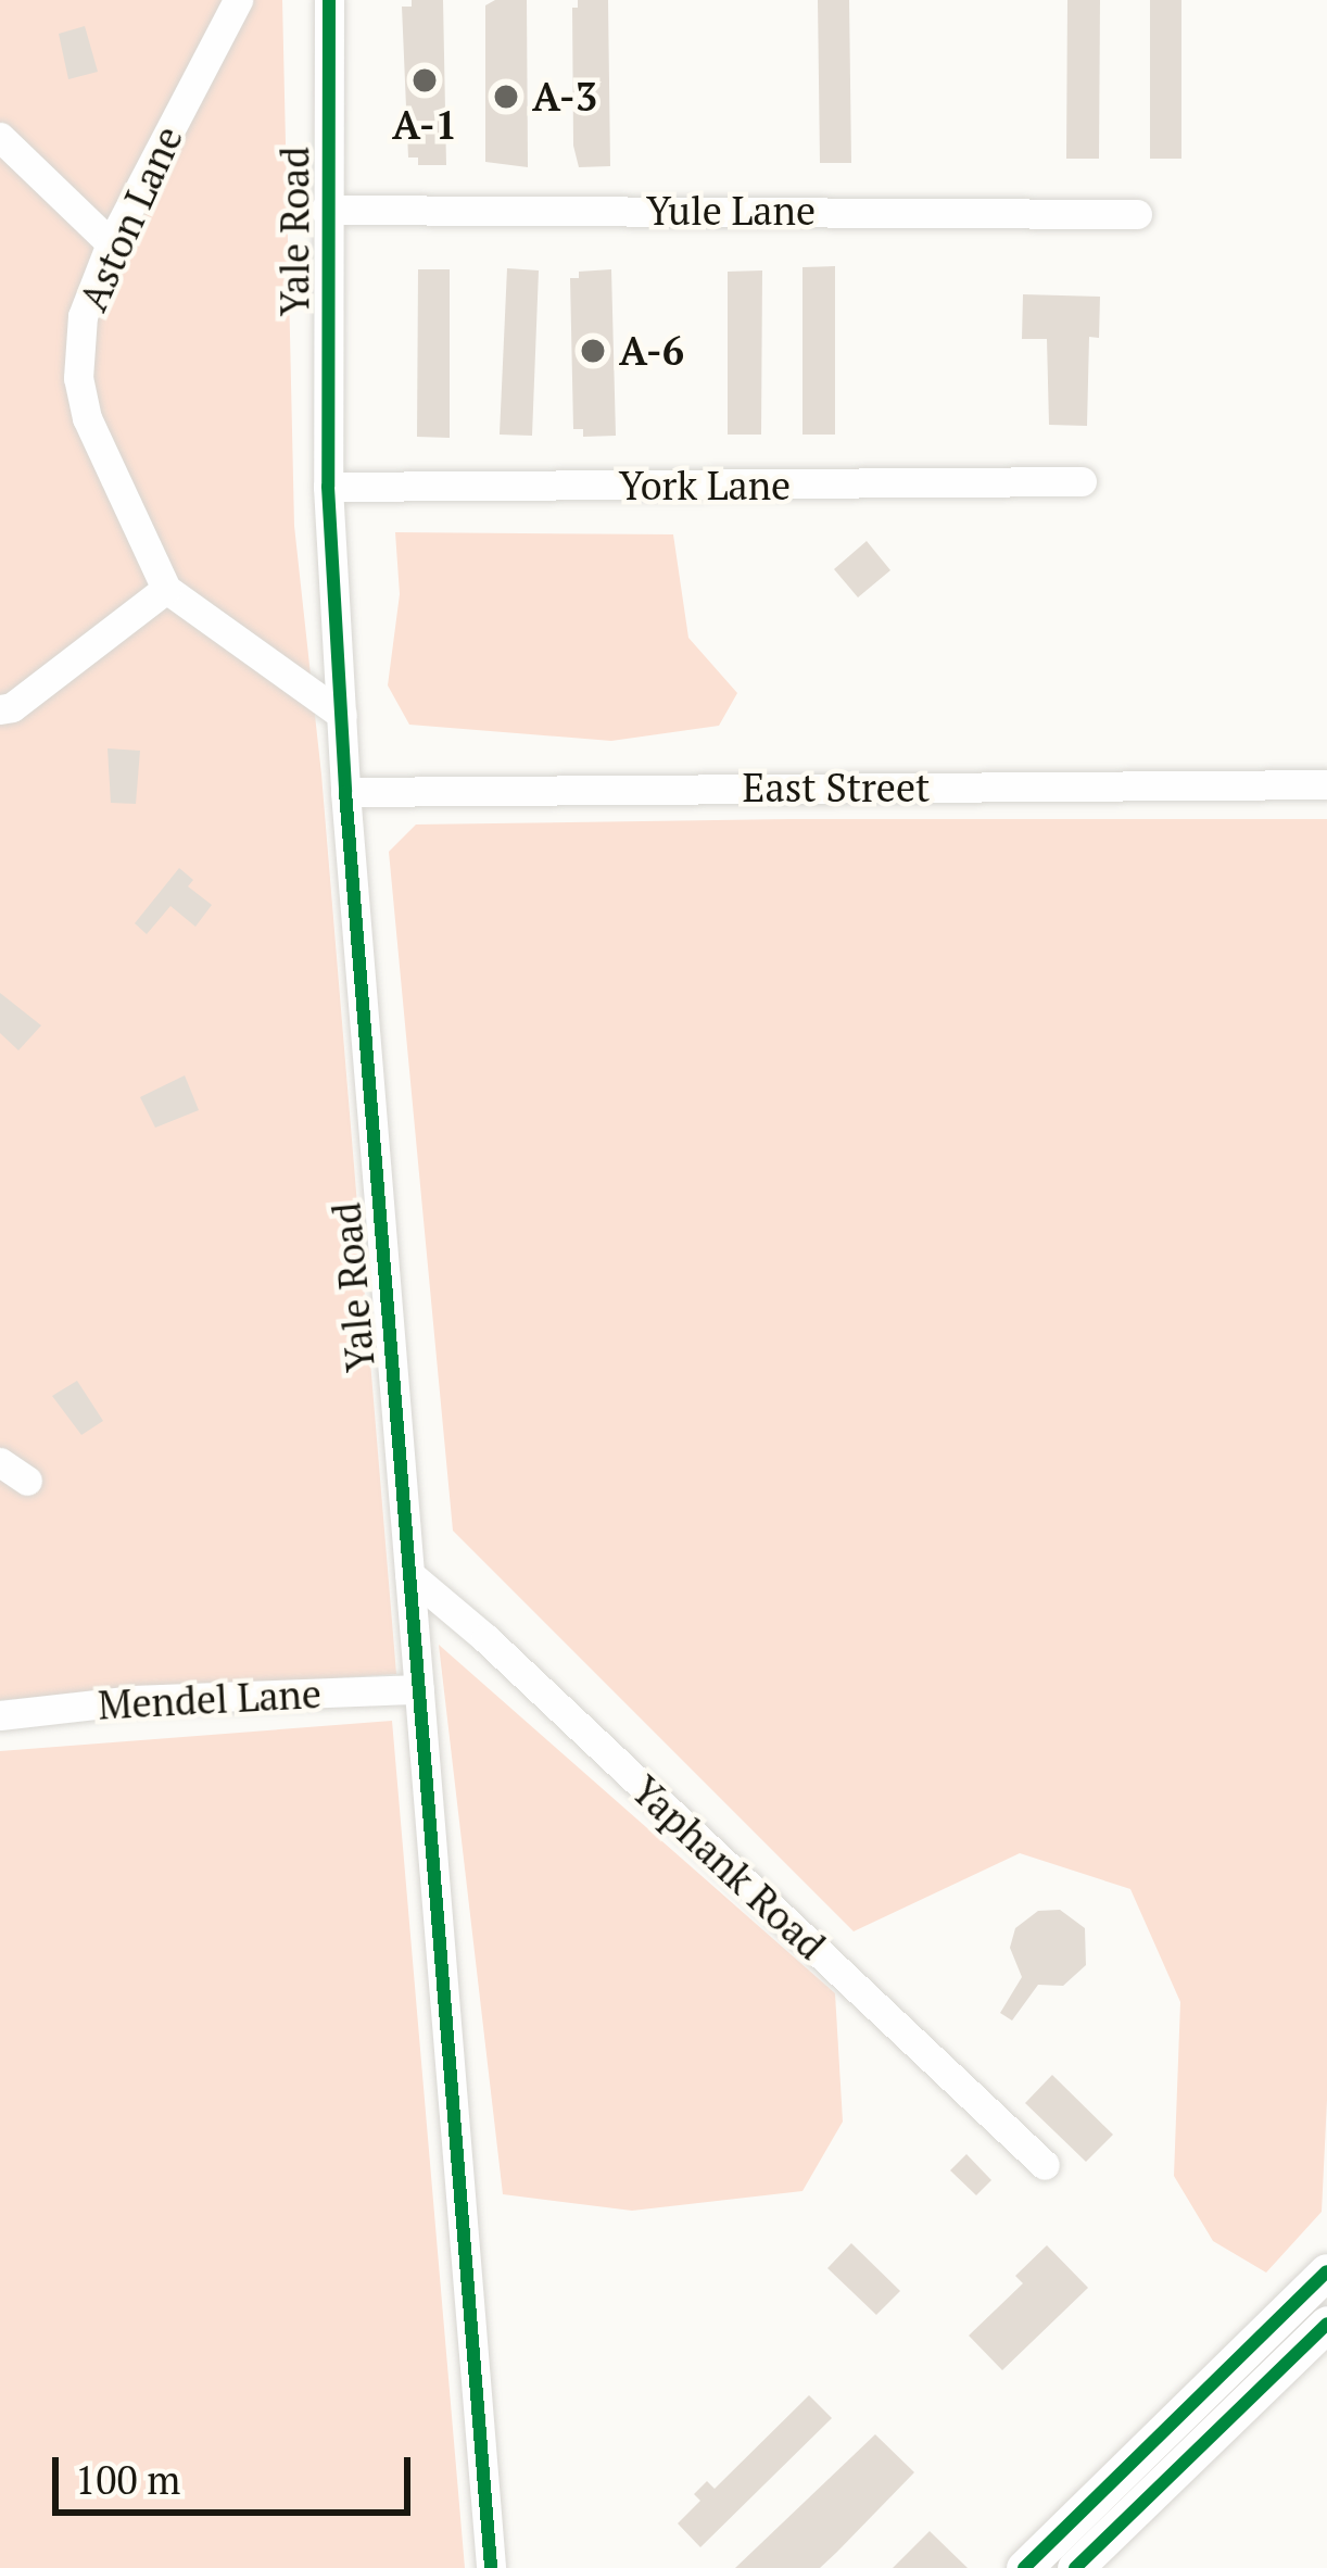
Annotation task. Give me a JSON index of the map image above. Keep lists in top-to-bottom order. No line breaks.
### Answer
{"streets":{"street":["Yule Lane","Aston Lane","Yale Road","York Lane","East Street","Mendel Lane","Yaphank Road"]},"crossings":[["Yule Lane","Yale Road"],["Aston Lane","Yale Road"],["Yale Road","York Lane"],["Yale Road","East Street"],["Yale Road","Mendel Lane"],["Yale Road","Yaphank Road"]],"places":["A-1","A-3","A-6"],"scale_bar":"100 m"}
